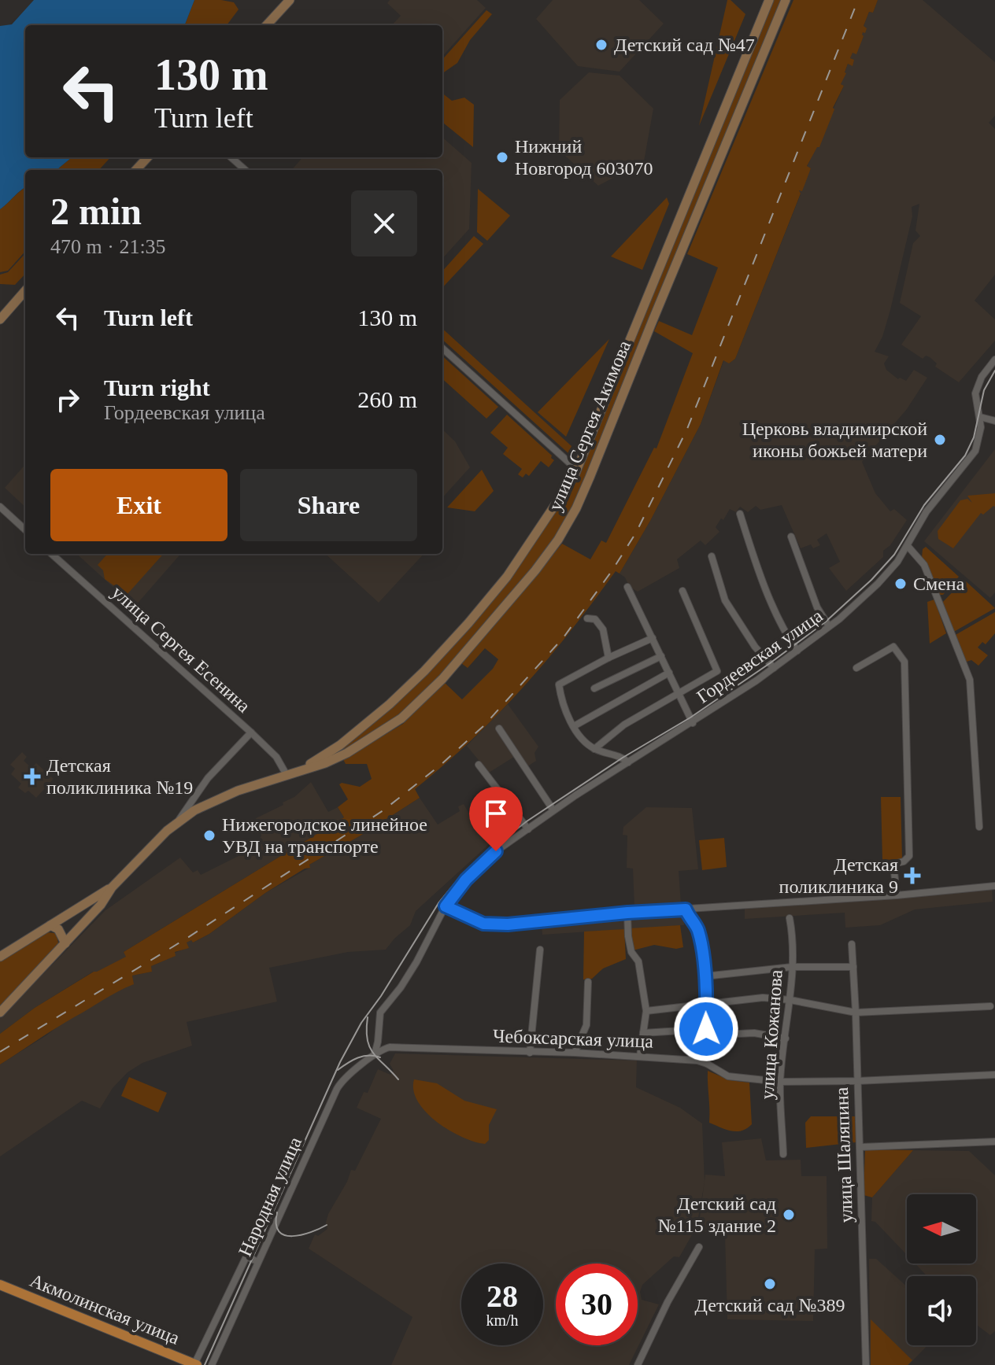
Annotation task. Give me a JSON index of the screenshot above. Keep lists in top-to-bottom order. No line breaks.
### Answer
{"streets":{"main road":["улица Сергея Акимова","Акмолинская улица"],"street":["улица Сергея Есенина","Гордеевская улица","улица Кожанова","Чебоксарская улица","улица Шаляпина","Народная улица"]},"crossings":[["улица Сергея Акимова","улица Сергея Есенина"],["Гордеевская улица","Чебоксарская улица"],["Гордеевская улица","Народная улица"],["улица Кожанова","Чебоксарская улица"],["Чебоксарская улица","улица Шаляпина"],["Чебоксарская улица","Народная улица"]],"places":{"other":["Детский сад №47","Нижний Новгород 603070","Церковь владимирской иконы божьей матери","Смена","Нижегородское линейное УВД на транспорте","Детский сад №115 здание 2","Детский сад №389"],"health":["Детская поликлиника №19","Детская поликлиника 9"]},"north":"left","page":{"turn":["130 m","Turn left"],"heading":["2 min","470 m · 21:35"],"list":[{"name":"Turn left","value":"130 m"},{"name":"Turn right","note":"Гордеевская улица","value":"260 m"}],"buttons":["Exit","Share"],"speed":"28 km/h","limit":"30"}}
